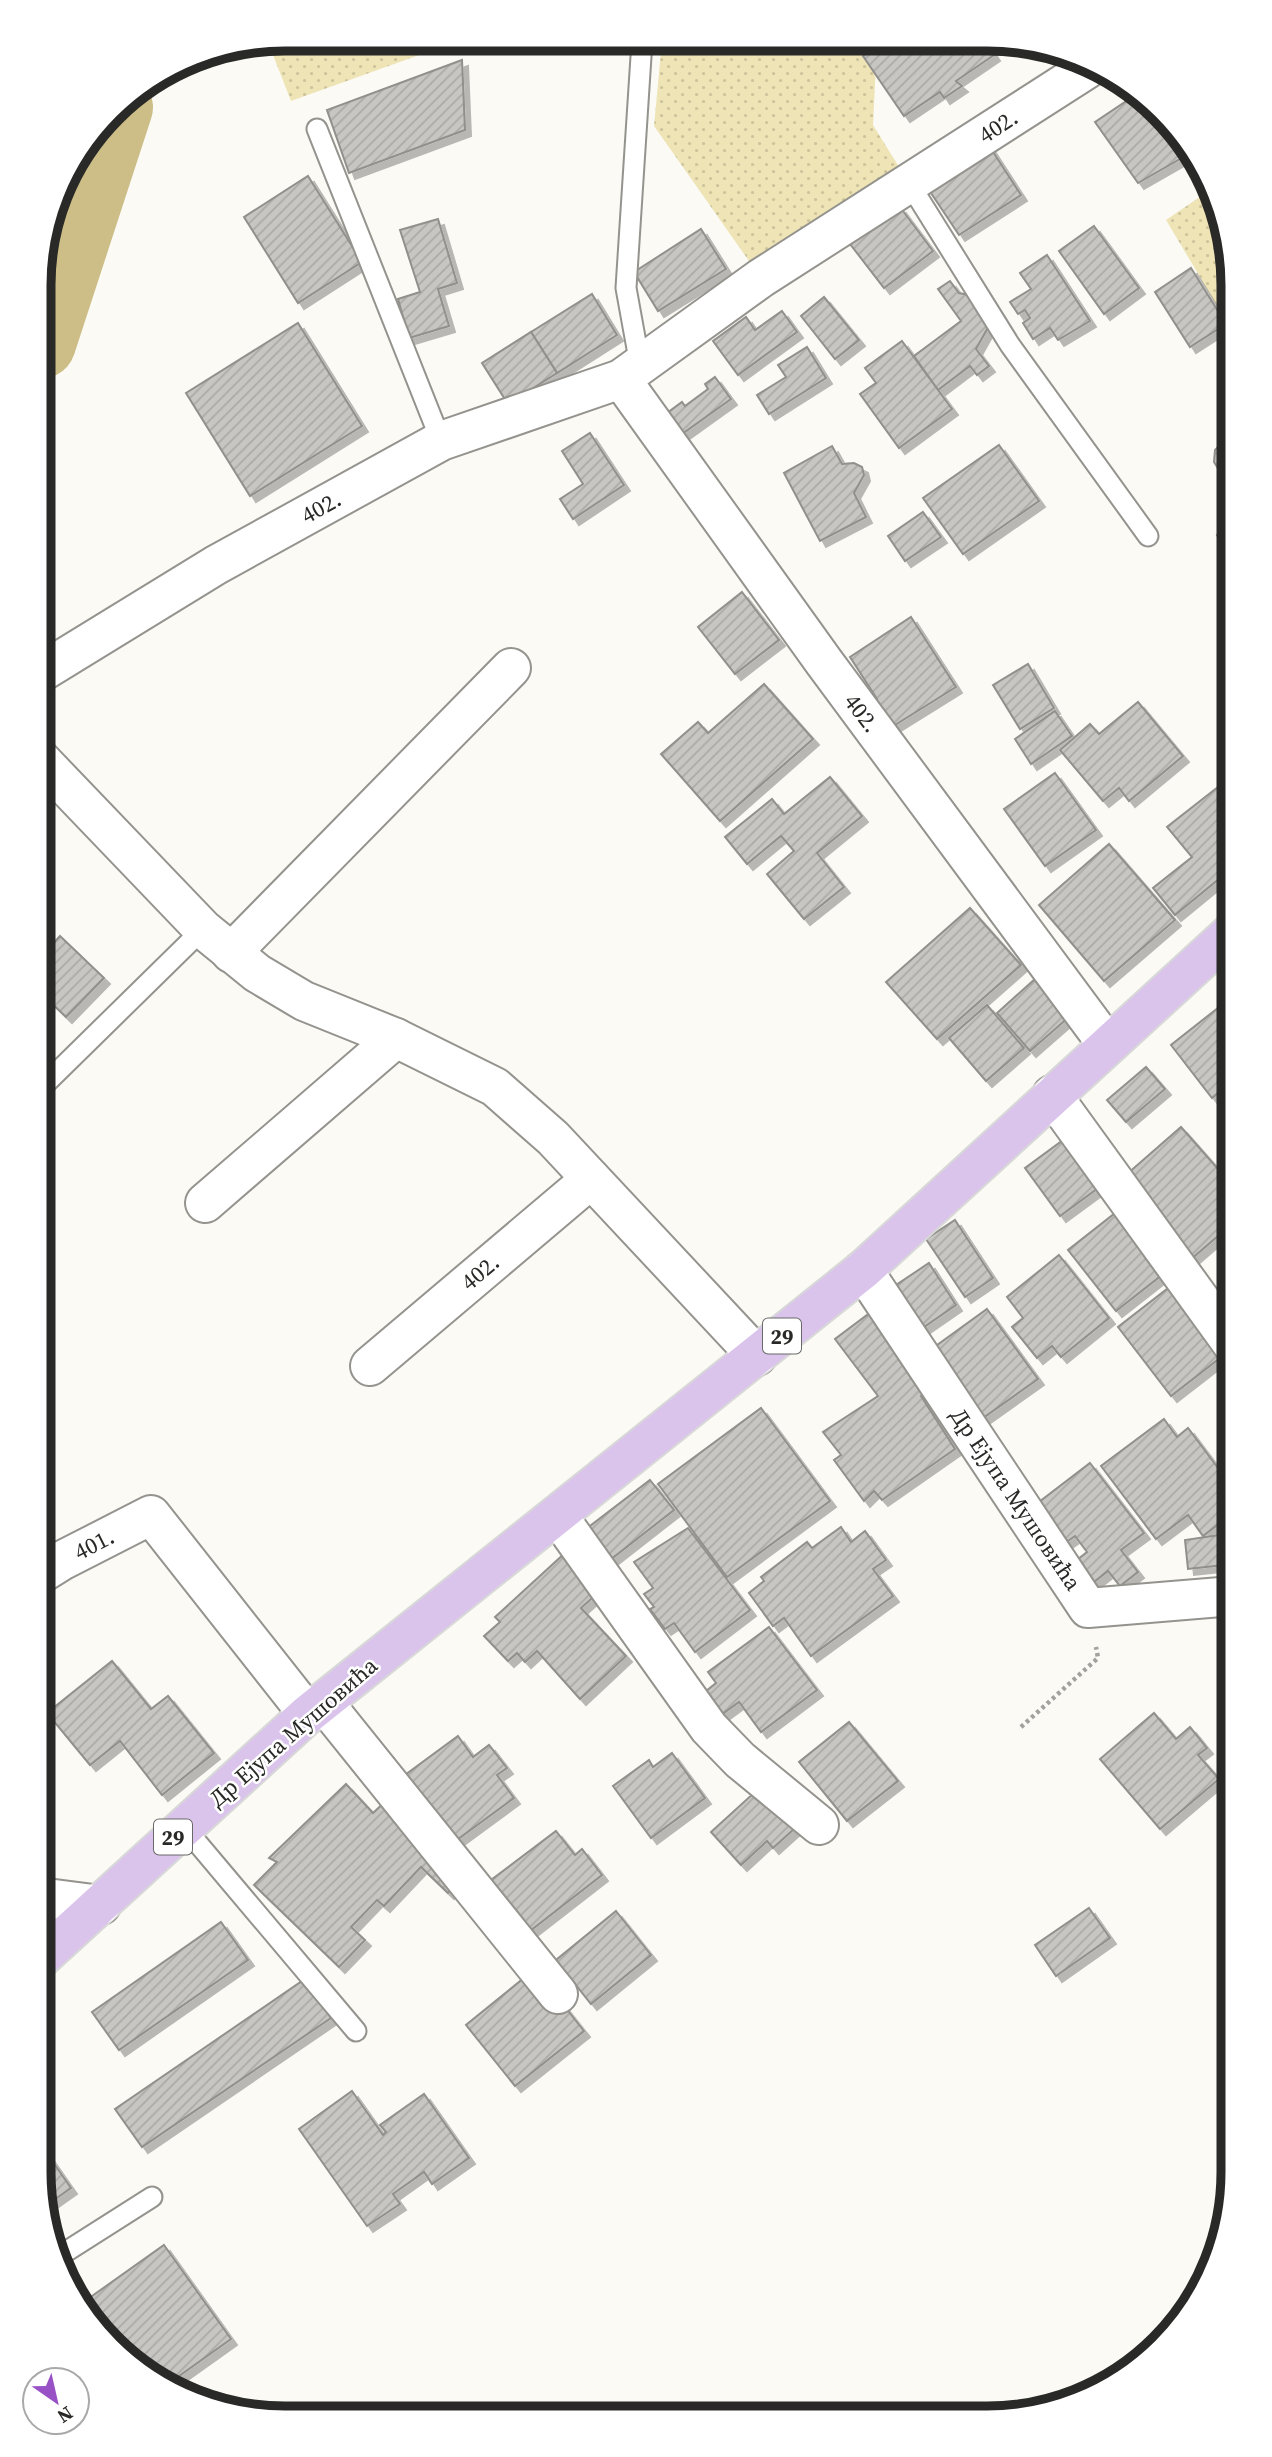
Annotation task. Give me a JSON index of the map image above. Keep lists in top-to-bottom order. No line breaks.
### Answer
{"streets":{"main road":["29","Др Ејупа Мушовића"],"street":["402.","401."]},"crossings":[["402.","Др Ејупа Мушовића"],["Др Ејупа Мушовића","401."]],"north":"bottom right"}
